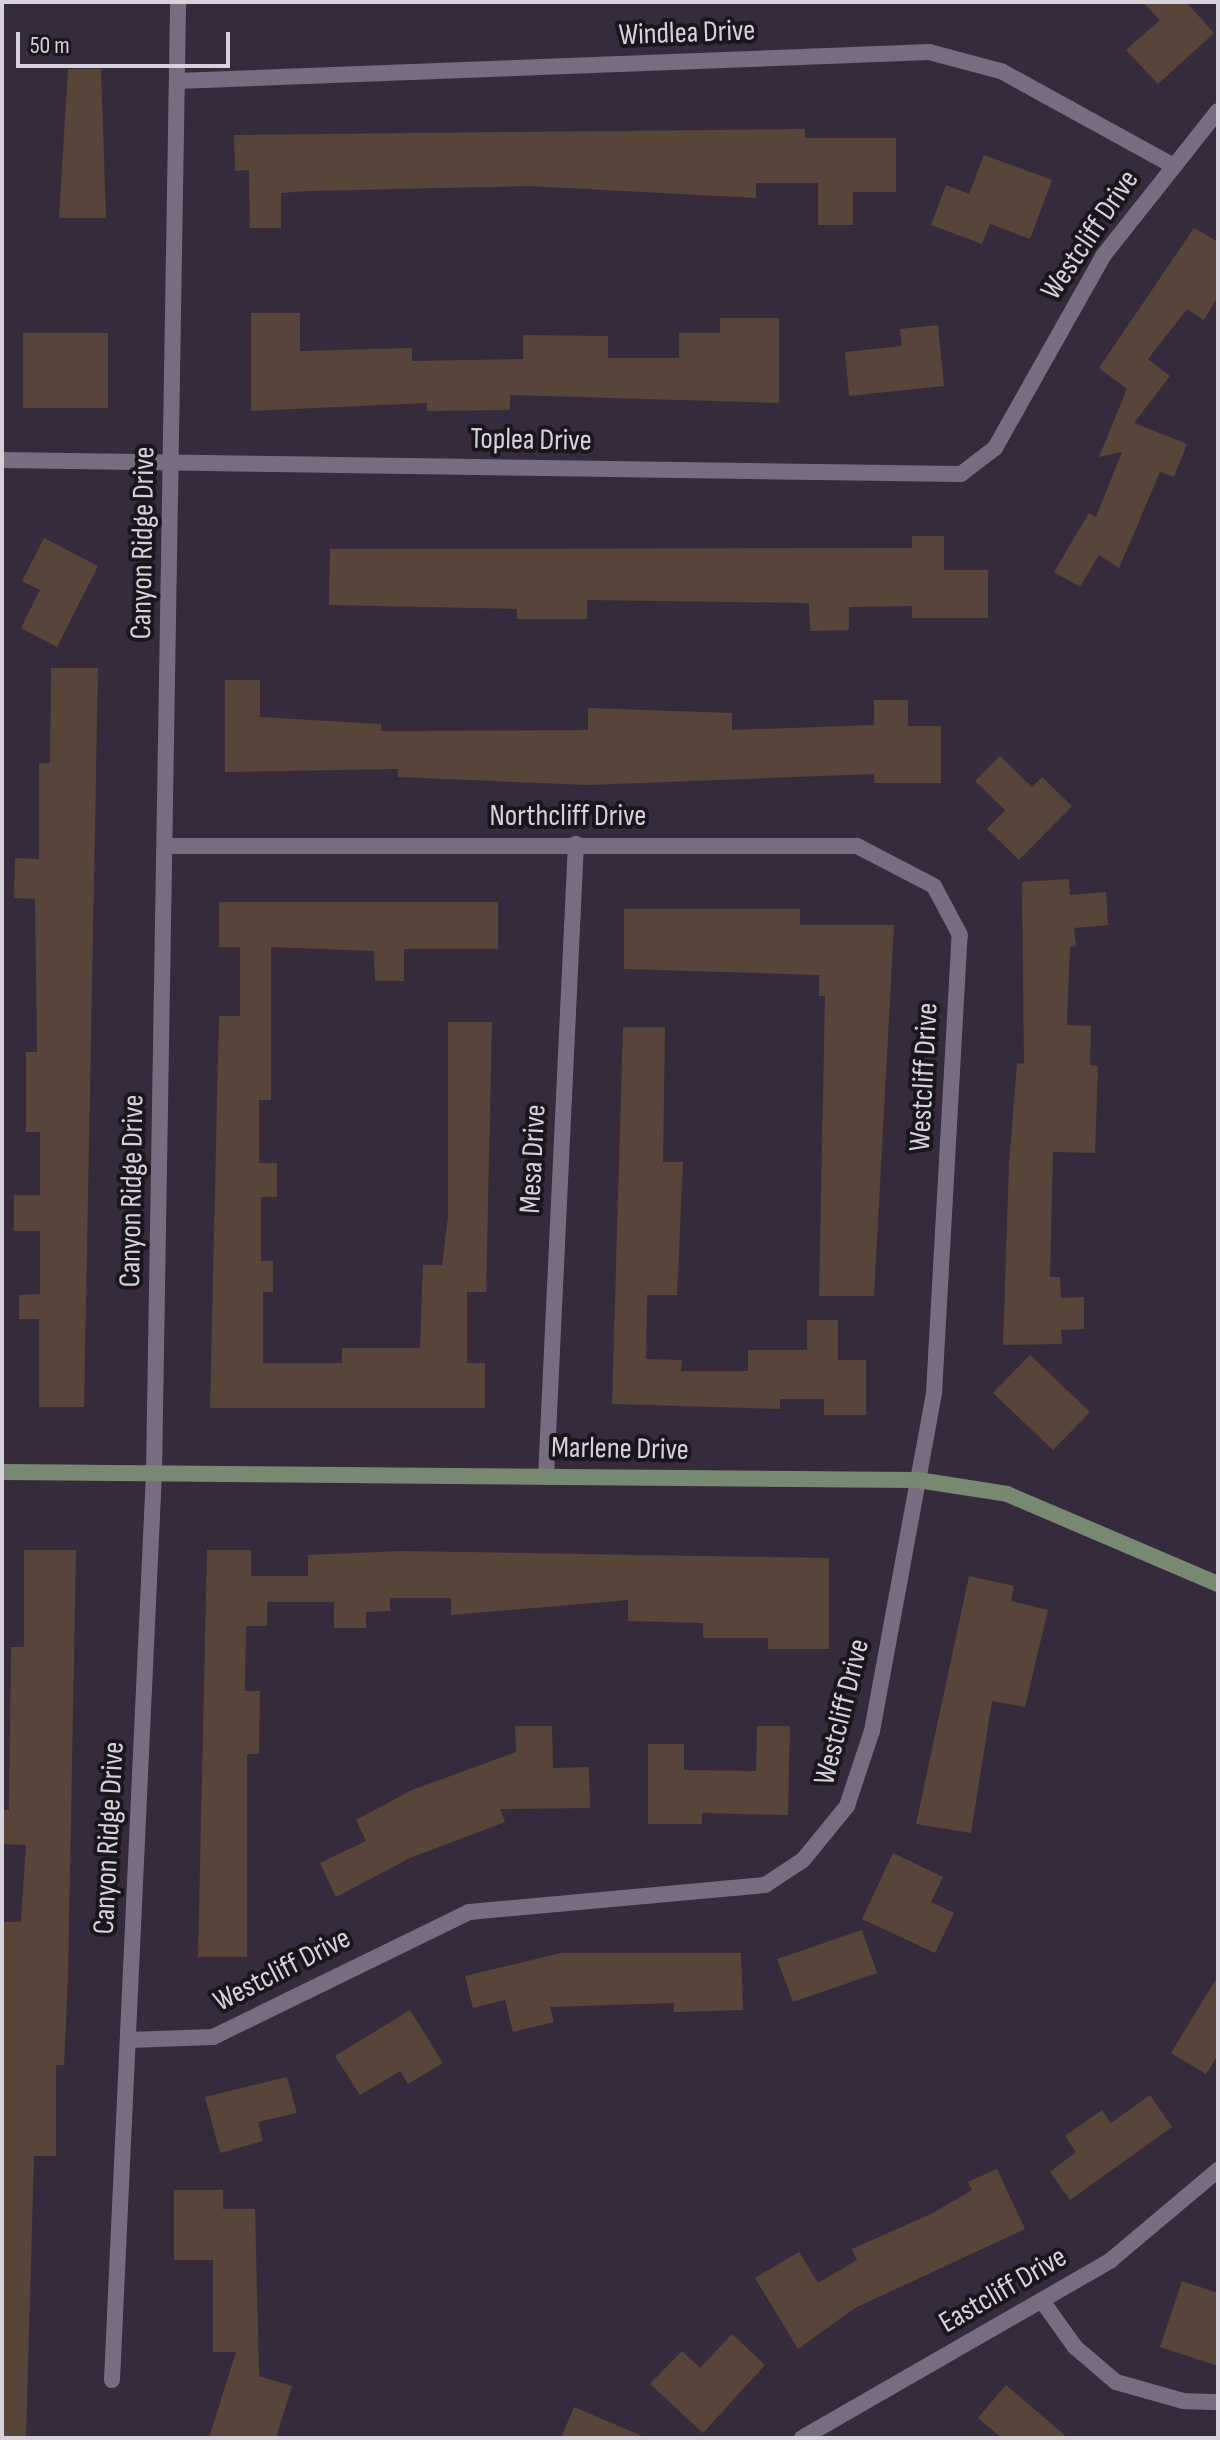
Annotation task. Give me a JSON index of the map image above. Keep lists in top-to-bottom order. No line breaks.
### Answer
{"streets":{"street":["Windlea Drive","Westcliff Drive","Toplea Drive","Canyon Ridge Drive","Northcliff Drive","Mesa Drive","Marlene Drive","Eastcliff Drive"]},"crossings":[["Windlea Drive","Westcliff Drive"],["Windlea Drive","Canyon Ridge Drive"],["Westcliff Drive","Toplea Drive"],["Westcliff Drive","Canyon Ridge Drive"],["Westcliff Drive","Northcliff Drive"],["Westcliff Drive","Marlene Drive"],["Toplea Drive","Canyon Ridge Drive"],["Canyon Ridge Drive","Northcliff Drive"],["Canyon Ridge Drive","Marlene Drive"],["Northcliff Drive","Mesa Drive"],["Mesa Drive","Marlene Drive"]],"scale_bar":"50 m"}
